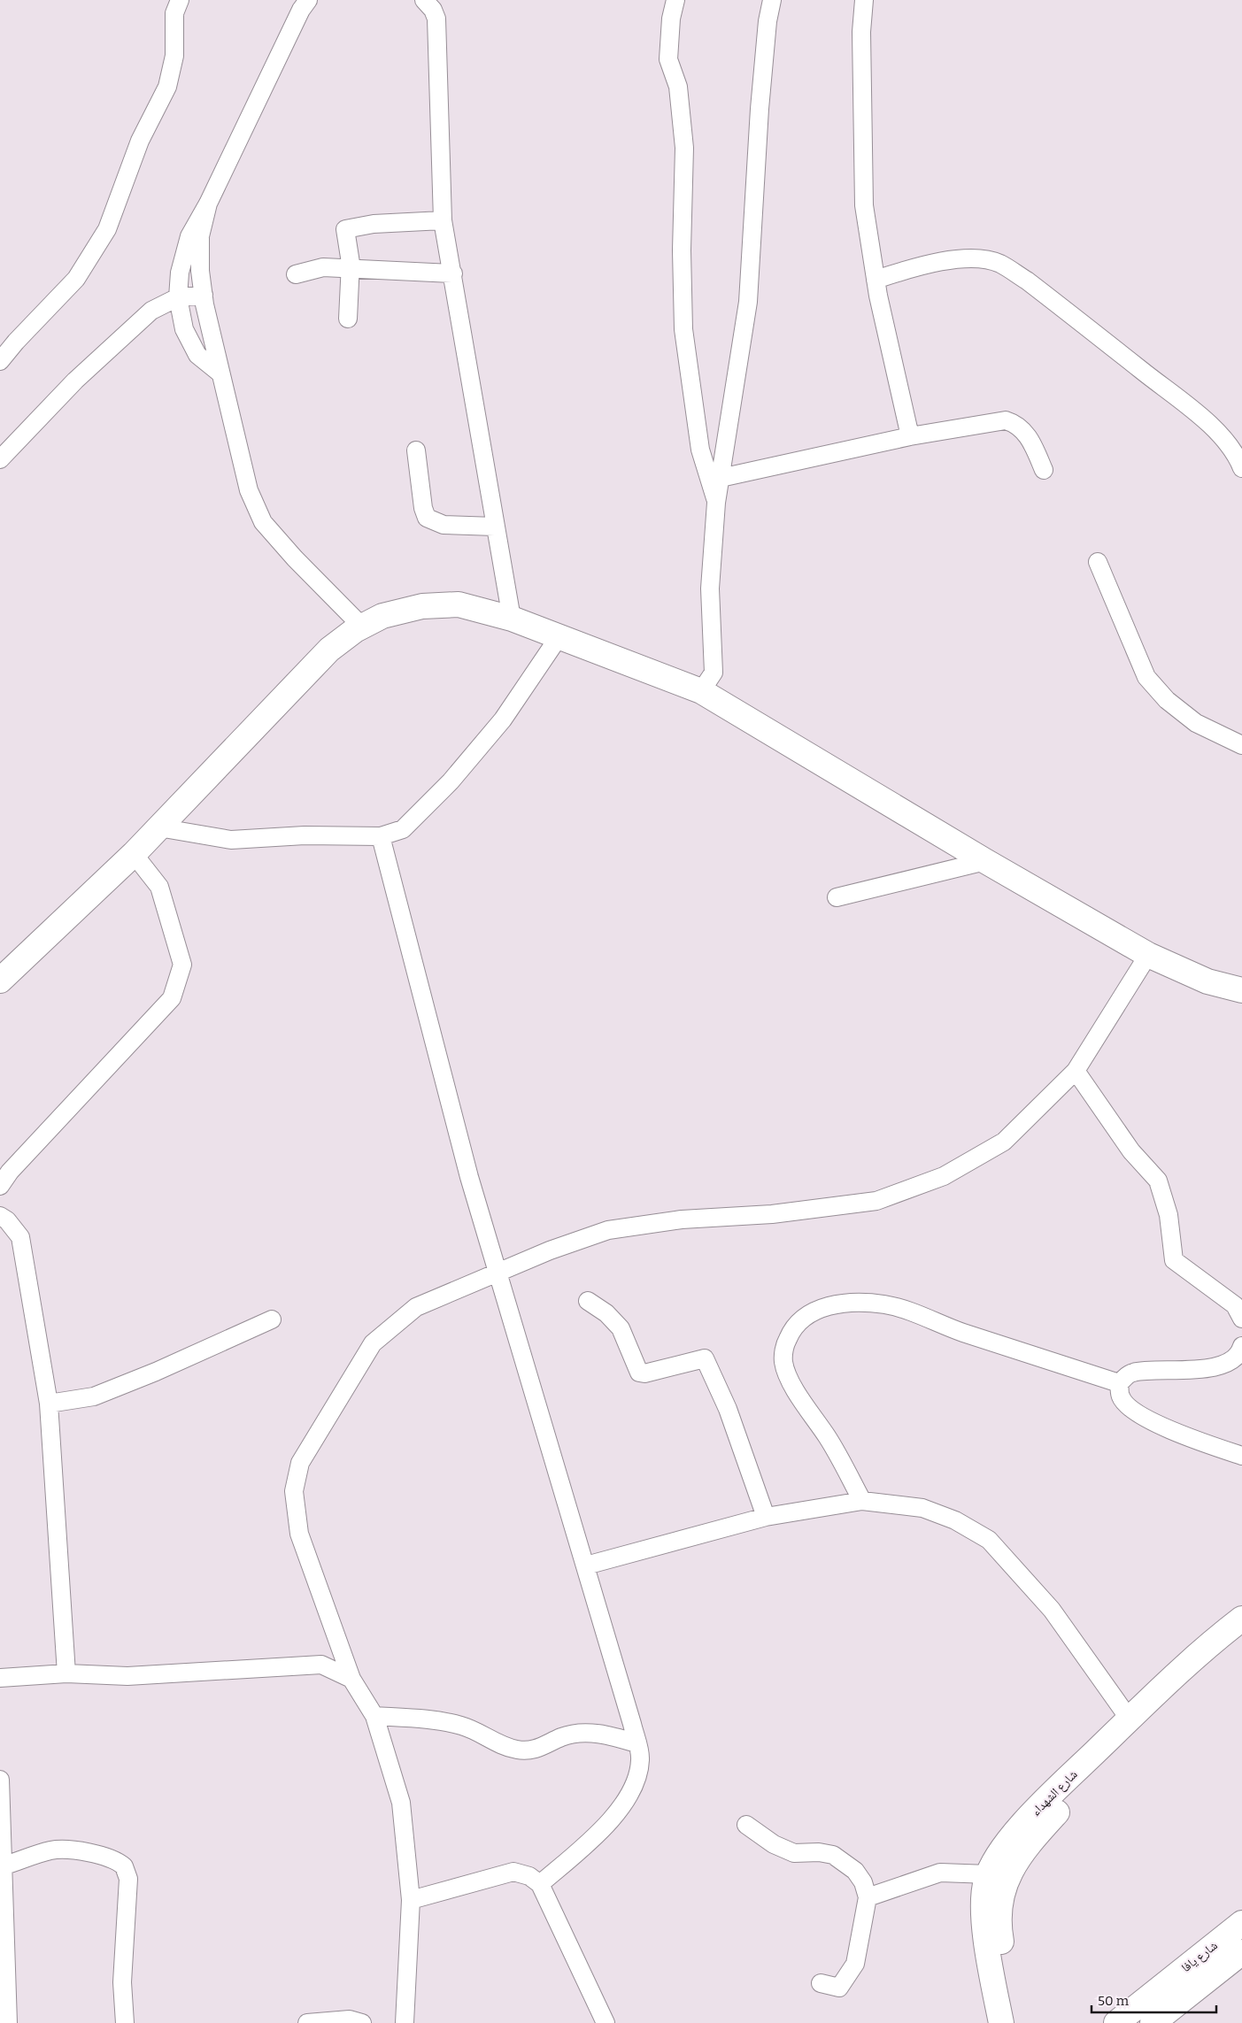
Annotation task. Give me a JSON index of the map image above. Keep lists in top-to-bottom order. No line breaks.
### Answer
{"streets":{"street":["شارع الشهداء","شارع يافا"]},"scale_bar":"50 m"}
